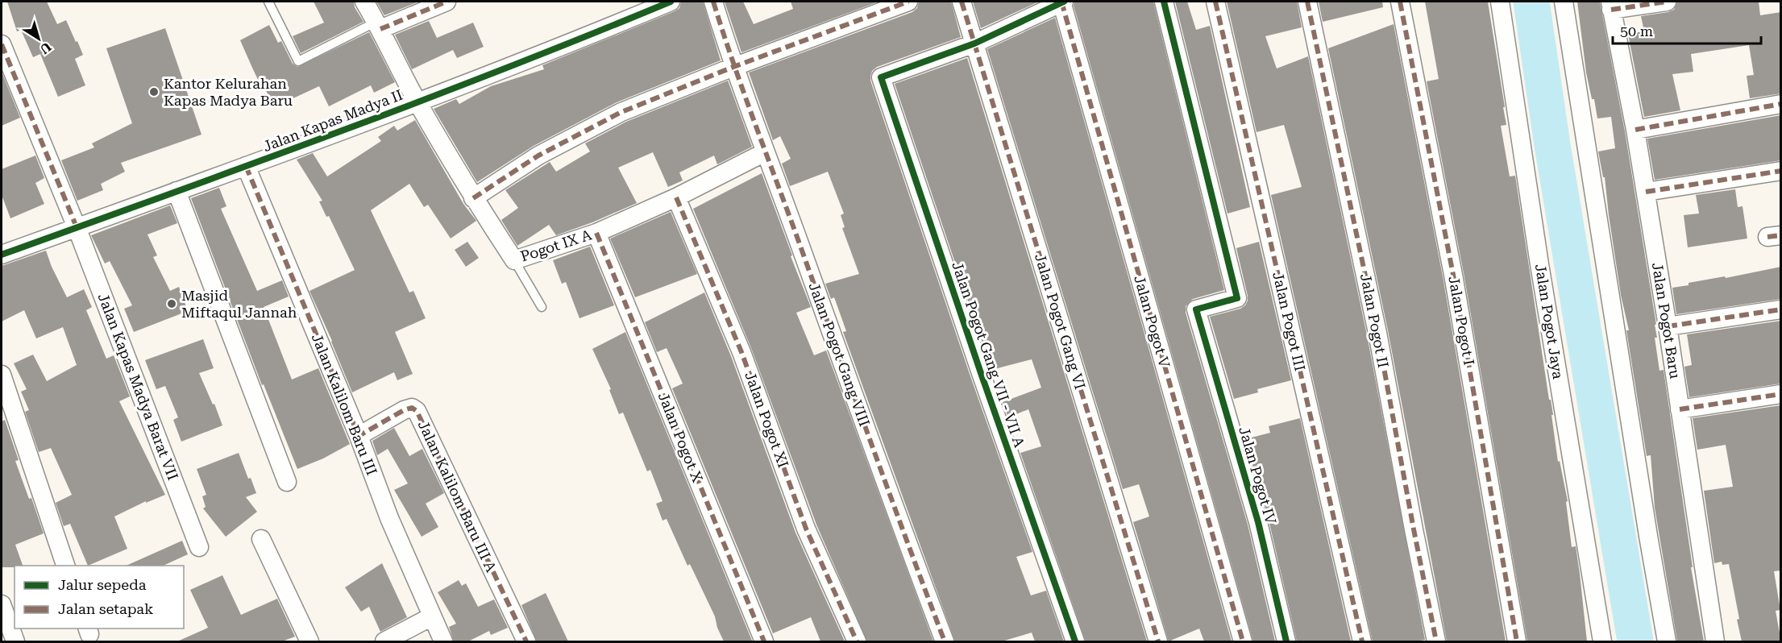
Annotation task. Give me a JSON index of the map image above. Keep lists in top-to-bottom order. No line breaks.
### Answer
{"streets":{"street":["Jalan Kapas Madya II","Pogot IX A","Jalan Pogot II","Jalan Pogot I","Jalan Pogot Baru","Jalan Pogot Gang VI","Jalan Pogot V","Jalan Pogot III","Jalan Pogot Jaya","Jalan Pogot Gang VIII","Jalan Pogot Gang VII - VII A","Jalan Kapas Madya Barat VII","Jalan Kalilom Baru III","Jalan Pogot XI","Jalan Pogot X","Jalan Pogot IV","Jalan Kalilom Baru III A"]},"crossings":[["Jalan Kapas Madya II","Pogot IX A"],["Jalan Kapas Madya II","Jalan Kapas Madya Barat VII"],["Jalan Kapas Madya II","Jalan Kalilom Baru III"],["Pogot IX A","Jalan Pogot Gang VIII"],["Pogot IX A","Jalan Pogot XI"],["Pogot IX A","Jalan Pogot X"],["Jalan Pogot Gang VI","Jalan Pogot Gang VII - VII A"],["Jalan Kalilom Baru III","Jalan Kalilom Baru III A"]],"places":["Kantor Kelurahan Kapas Madya Baru","Masjid Miftaqul Jannah"],"legend":["Jalur sepeda","Jalan setapak"],"scale_bar":"50 m","north":"bottom right"}
